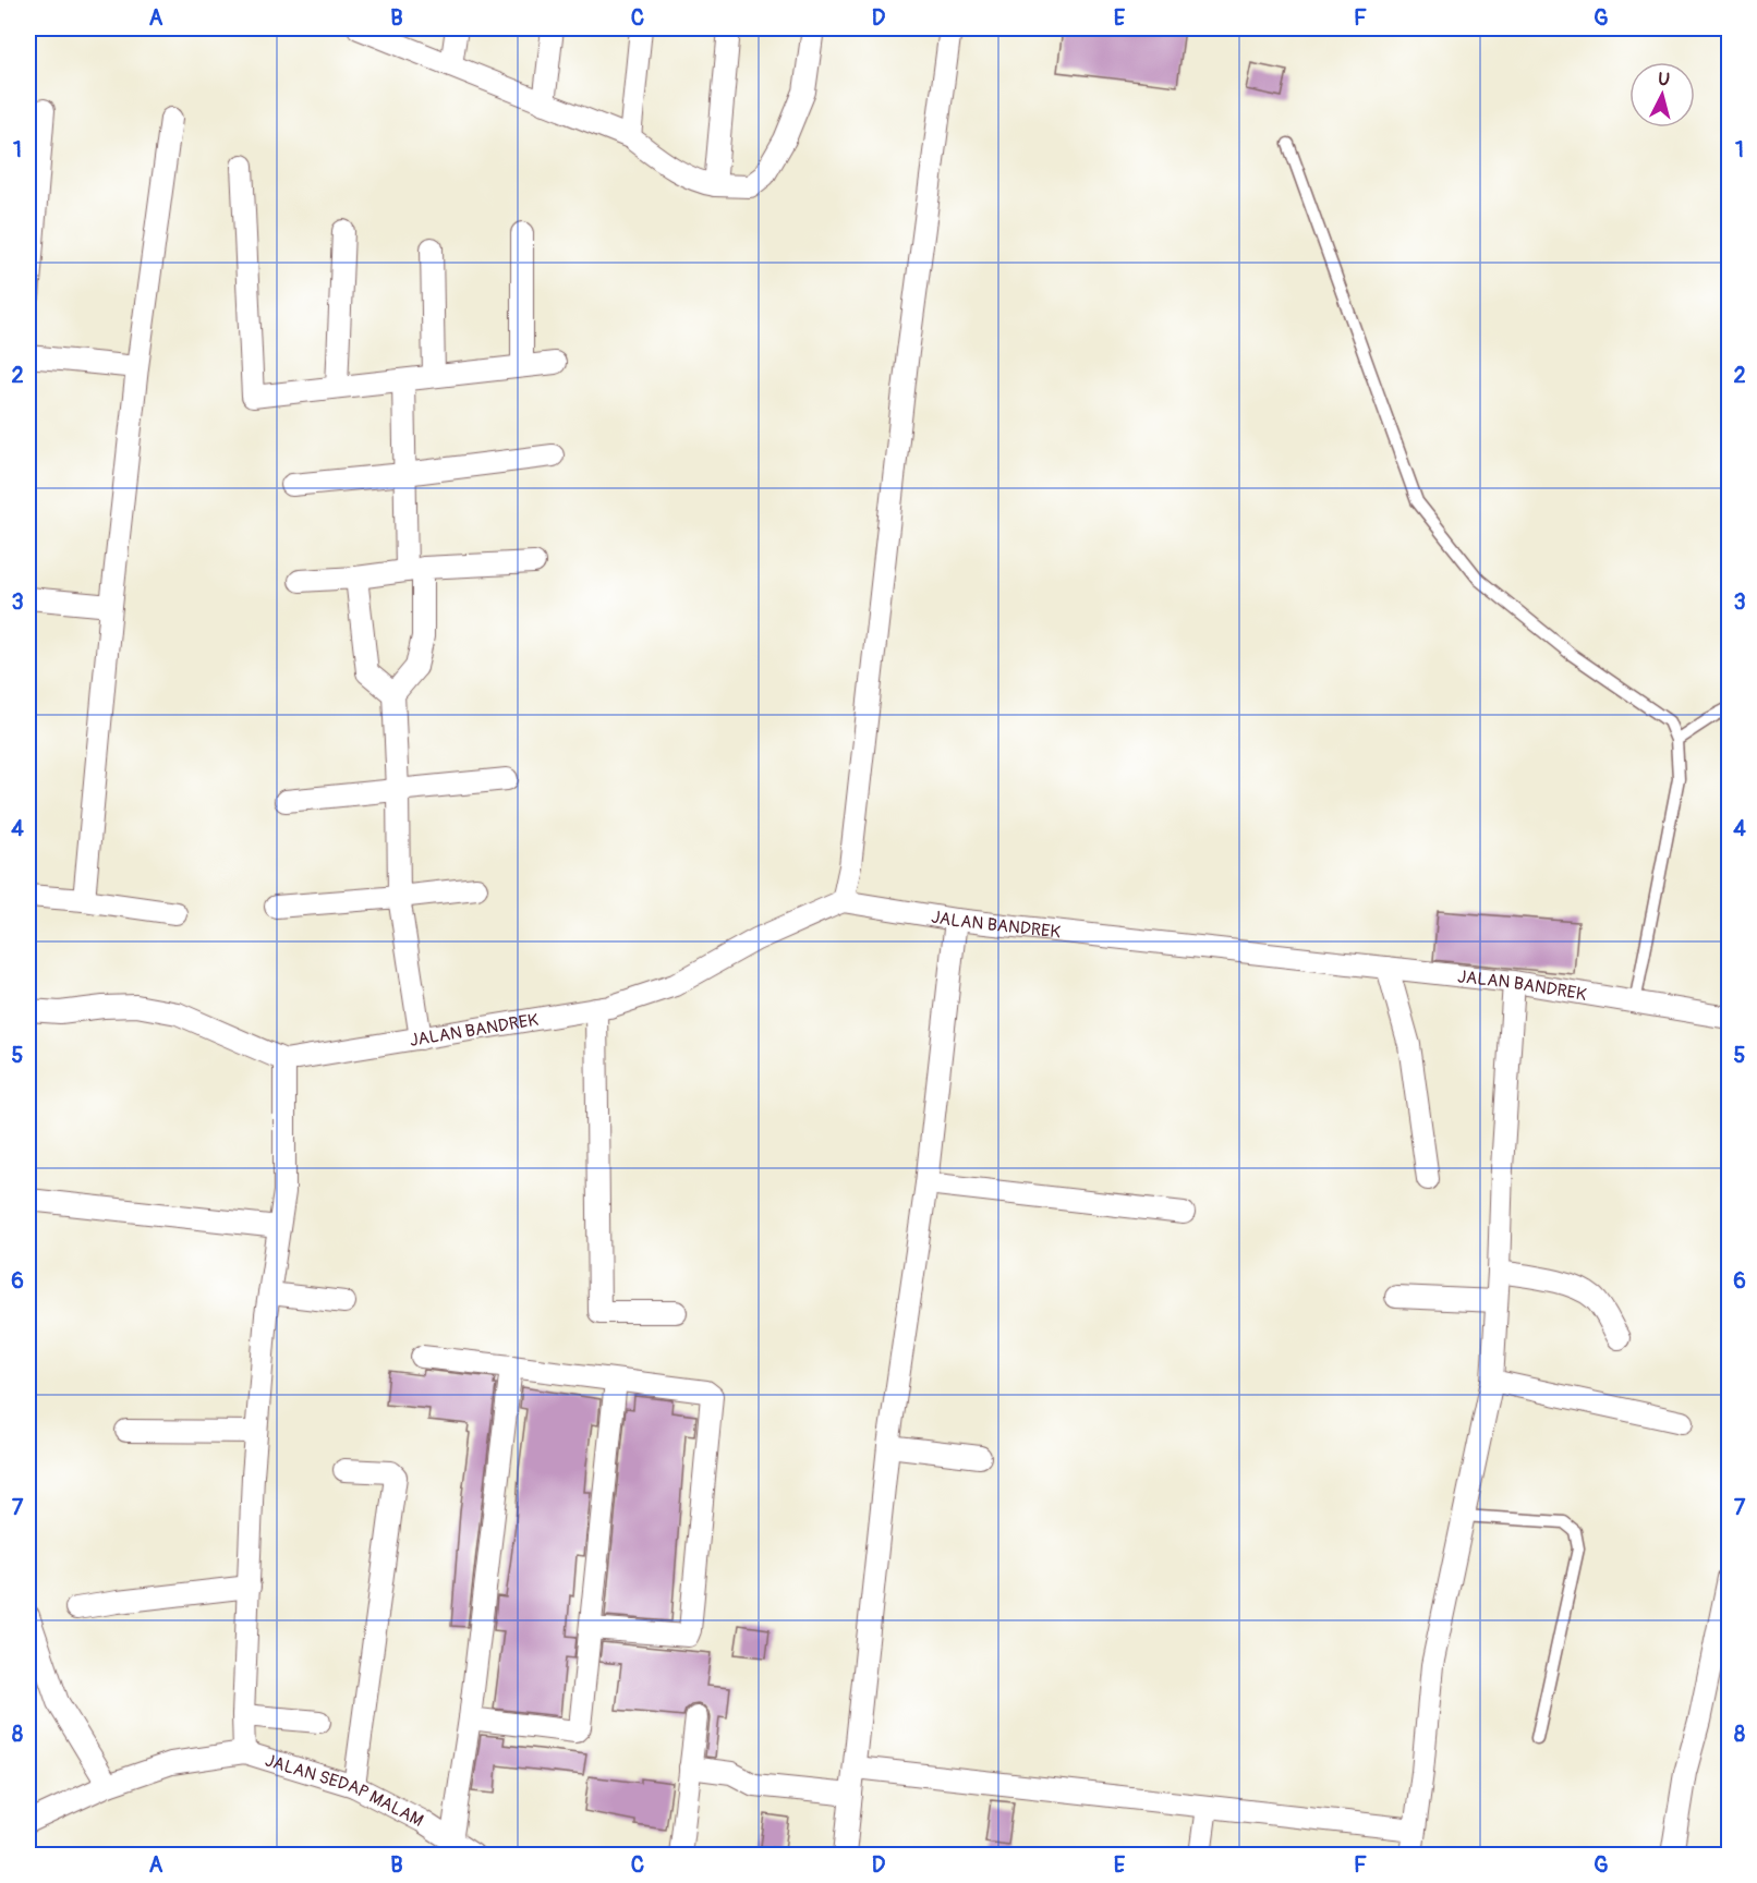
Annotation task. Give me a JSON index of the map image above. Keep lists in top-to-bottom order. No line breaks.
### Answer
{"streets":{"street":["JALAN BANDREK","JALAN SEDAP MALAM"]},"north":"top","grid":{"columns":["A","B","C","D","E","F","G"],"rows":["1","2","3","4","5","6","7","8"]}}
